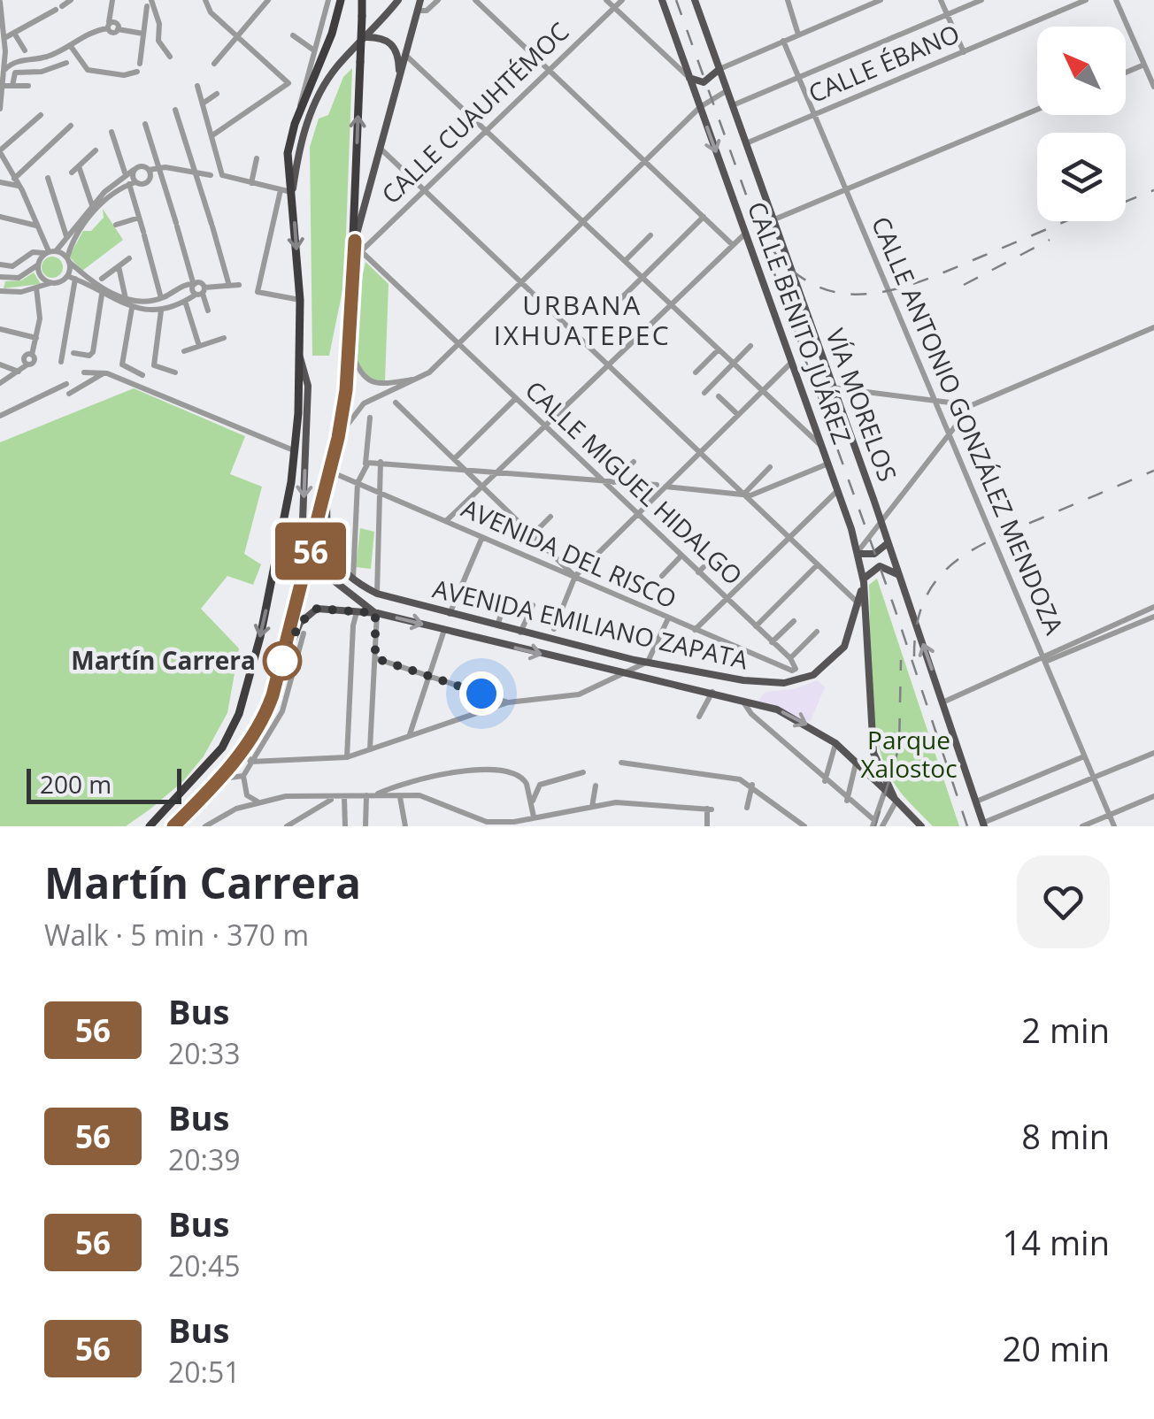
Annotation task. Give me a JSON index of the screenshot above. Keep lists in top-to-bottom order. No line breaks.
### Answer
{"streets":{"main road":["CALLE BENITO JUÁREZ","VÍA MORELOS","AVENIDA EMILIANO ZAPATA"],"street":["CALLE ÉBANO","CALLE CUAUHTÉMOC","CALLE ANTONIO GONZÁLEZ MENDOZA","CALLE MIGUEL HIDALGO","AVENIDA DEL RISCO"]},"crossings":[["CALLE ÉBANO","VÍA MORELOS"],["CALLE ÉBANO","CALLE ANTONIO GONZÁLEZ MENDOZA"],["CALLE CUAUHTÉMOC","CALLE MIGUEL HIDALGO"],["CALLE MIGUEL HIDALGO","AVENIDA DEL RISCO"]],"districts":["URBANA IXHUATEPEC"],"parks":["Parque Xalostoc"],"places":["Martín Carrera"],"lines":["bus line 56"],"scale_bar":"200 m","north":"top left","page":{"on_map":"56","scale":"200 m","heading":["Martín Carrera","Walk · 5 min · 370 m"],"list":[{"mark":"56","name":"Bus","note":"20:33","value":"2 min"},{"mark":"56","name":"Bus","note":"20:39","value":"8 min"},{"mark":"56","name":"Bus","note":"20:45","value":"14 min"},{"mark":"56","name":"Bus","note":"20:51","value":"20 min"}]}}
